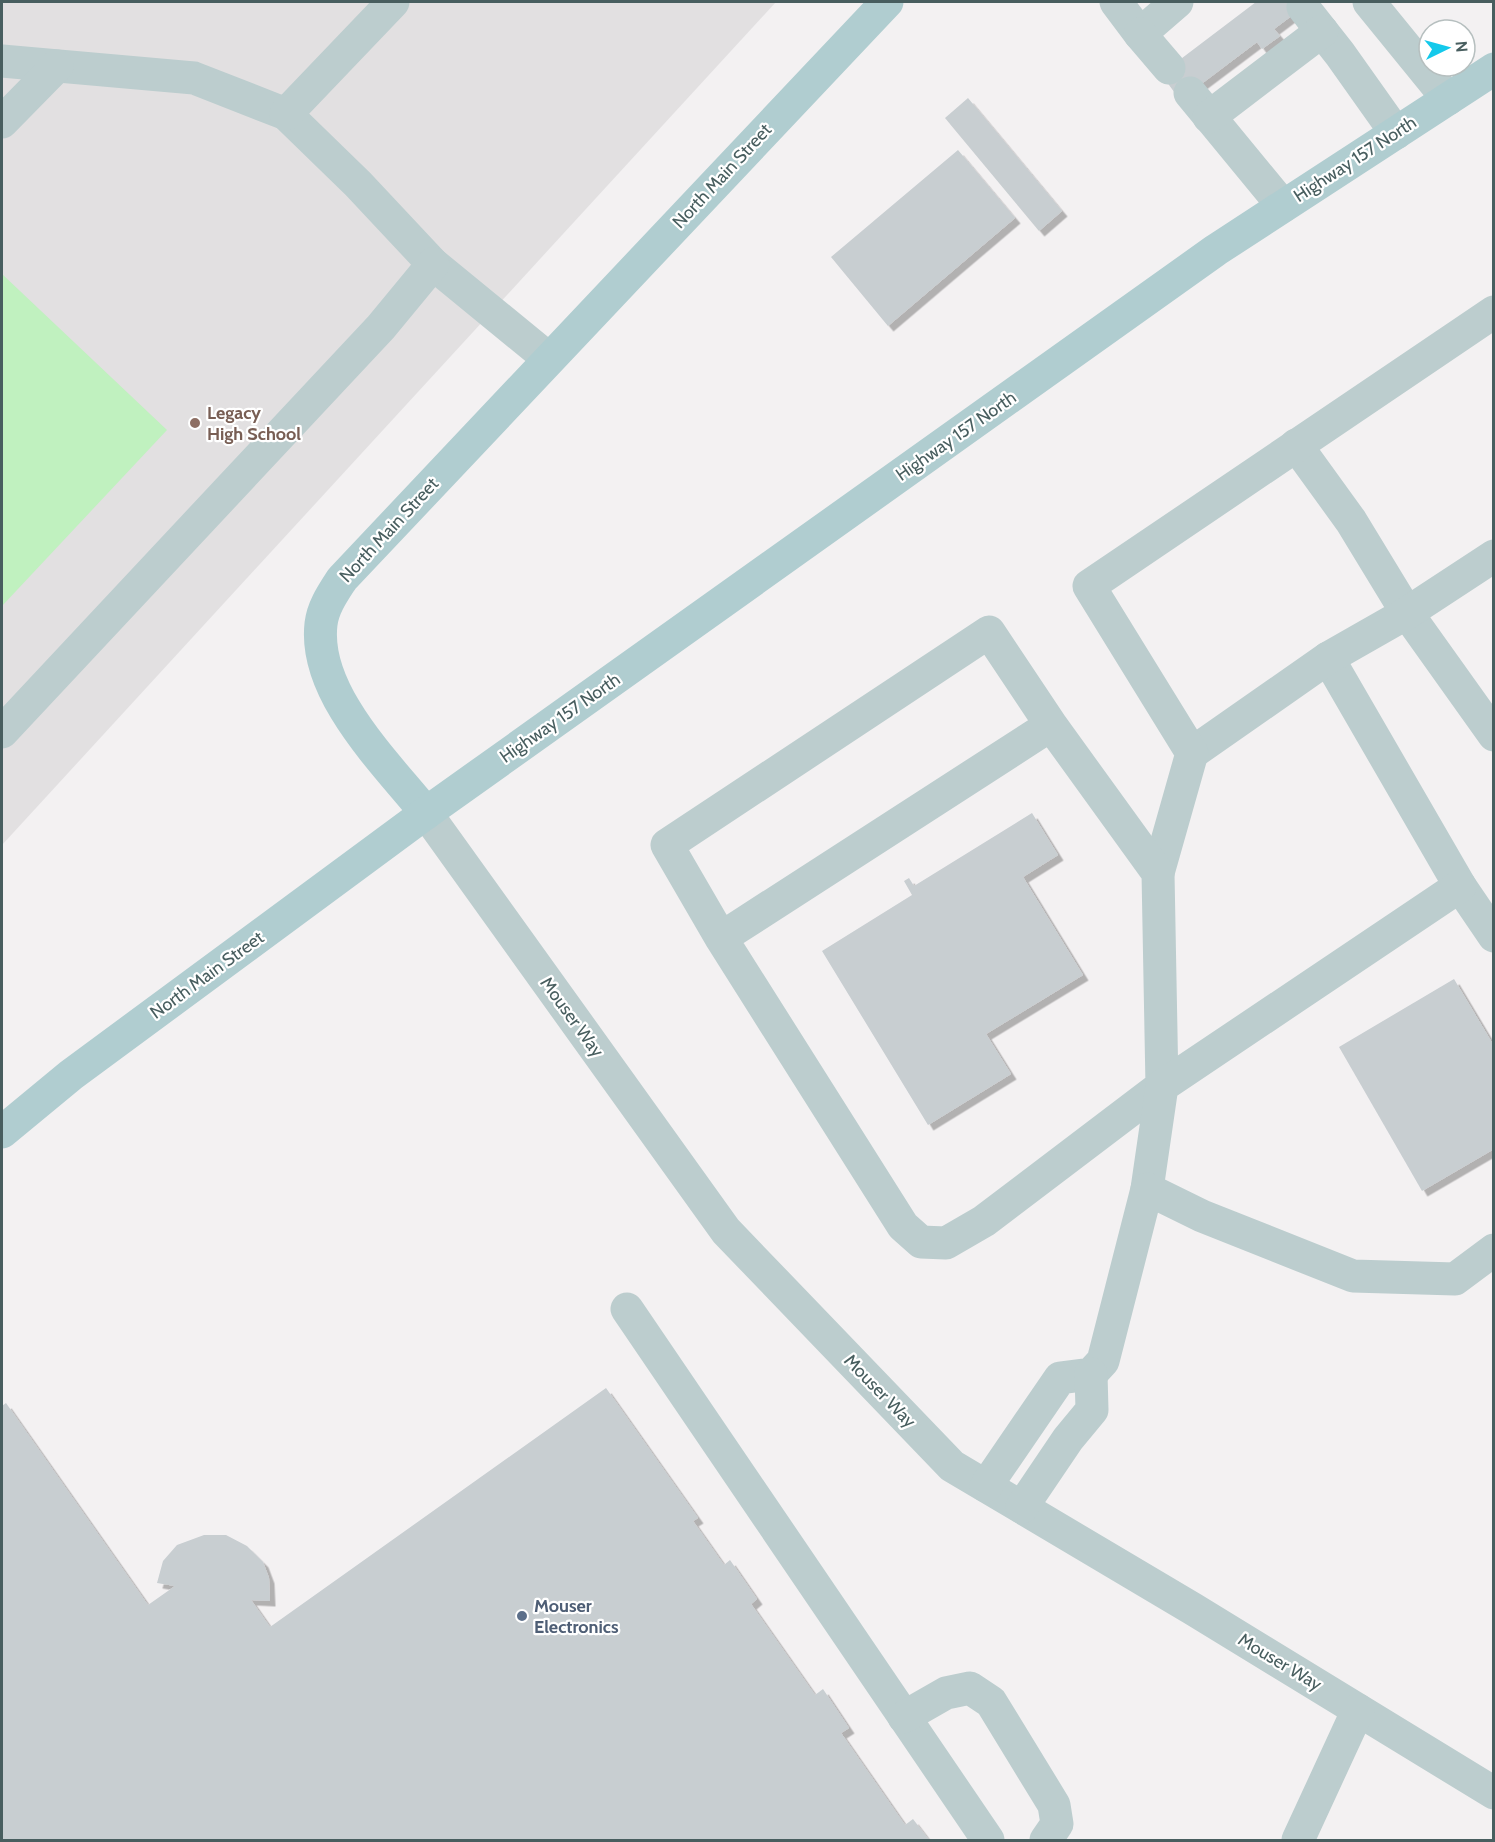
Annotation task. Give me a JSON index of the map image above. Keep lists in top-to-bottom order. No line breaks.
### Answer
{"streets":{"main road":["Highway 157 North","North Main Street"],"street":["Mouser Way"]},"crossings":[["Highway 157 North","North Main Street"],["Highway 157 North","Mouser Way"],["North Main Street","Mouser Way"]],"places":["Legacy High School","Mouser Electronics"],"north":"right"}
